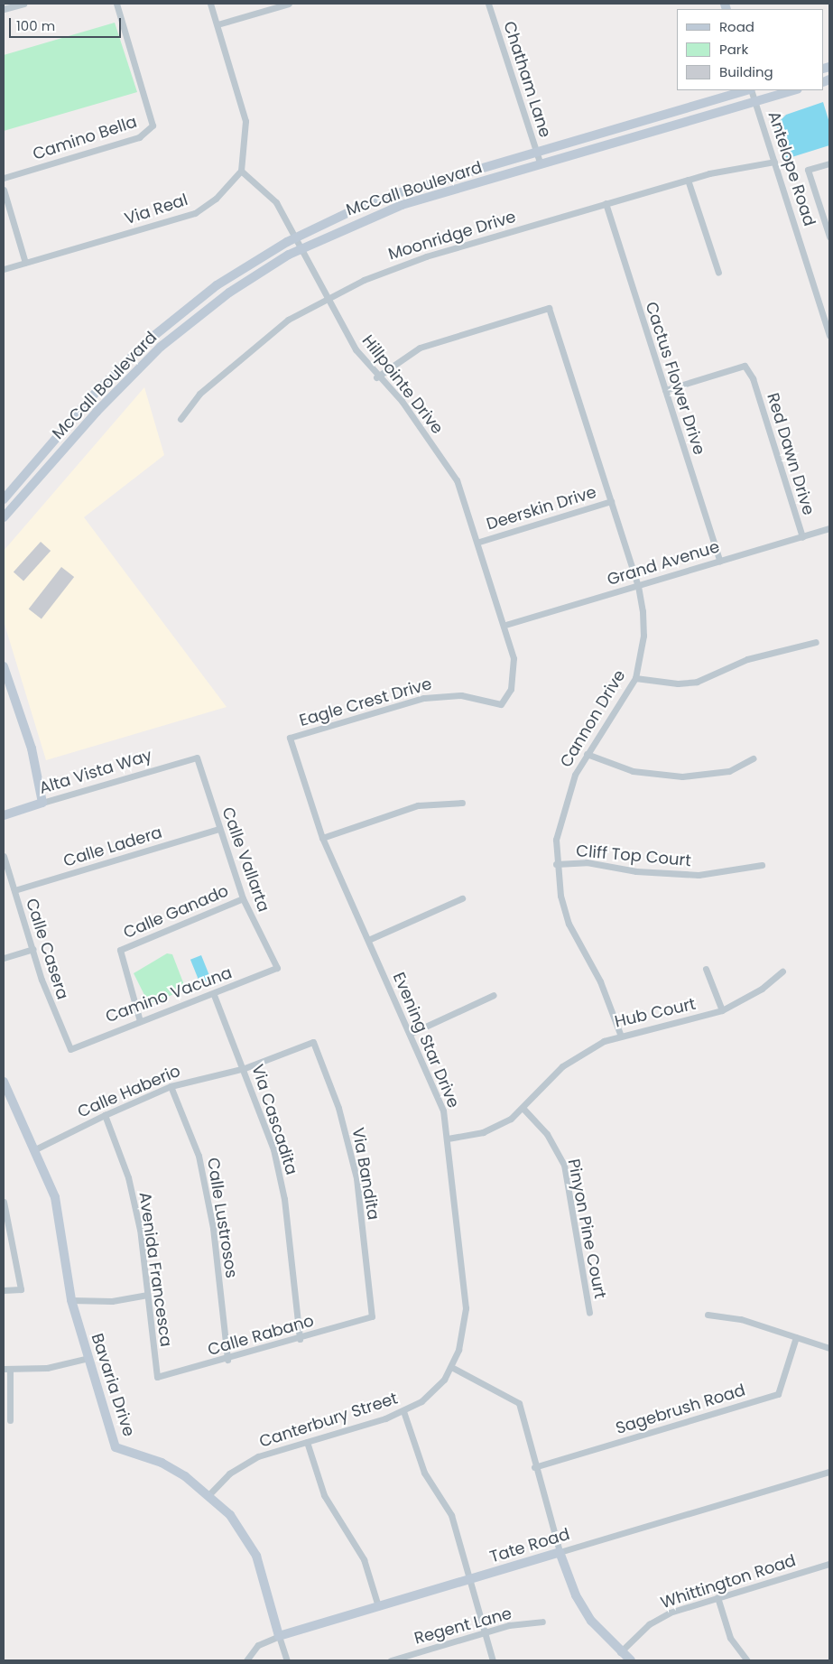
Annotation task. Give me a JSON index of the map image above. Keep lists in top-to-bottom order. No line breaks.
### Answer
{"streets":{"main road":["McCall Boulevard","Alta Vista Way","Bavaria Drive","Tate Road"],"street":["Chatham Lane","Camino Bella","Antelope Road","Via Real","Moonridge Drive","Cactus Flower Drive","Hillpointe Drive","Red Dawn Drive","Deerskin Drive","Grand Avenue","Eagle Crest Drive","Cannon Drive","Calle Ladera","Cliff Top Court","Calle Vallarta","Calle Ganado","Calle Casera","Camino Vacuna","Hub Court","Evening Star Drive","Calle Haberio","Via Cascadita","Via Bandita","Calle Lustrosos","Pinyon Pine Court","Avenida Francesca","Calle Rabano","Sagebrush Road","Canterbury Street","Whittington Road","Regent Lane"]},"crossings":[["Chatham Lane","McCall Boulevard"],["Antelope Road","McCall Boulevard"],["Antelope Road","Moonridge Drive"],["McCall Boulevard","Hillpointe Drive"],["Via Real","Hillpointe Drive"],["Moonridge Drive","Cactus Flower Drive"],["Moonridge Drive","Hillpointe Drive"],["Cactus Flower Drive","Red Dawn Drive"],["Cactus Flower Drive","Grand Avenue"],["Hillpointe Drive","Deerskin Drive"],["Hillpointe Drive","Grand Avenue"],["Hillpointe Drive","Eagle Crest Drive"],["Hillpointe Drive","Cannon Drive"],["Red Dawn Drive","Grand Avenue"],["Deerskin Drive","Cannon Drive"],["Grand Avenue","Cannon Drive"],["Eagle Crest Drive","Evening Star Drive"],["Cannon Drive","Cliff Top Court"],["Cannon Drive","Hub Court"],["Alta Vista Way","Calle Vallarta"],["Calle Ladera","Calle Vallarta"],["Calle Ladera","Calle Casera"],["Calle Vallarta","Calle Ganado"],["Calle Vallarta","Camino Vacuna"],["Calle Ganado","Camino Vacuna"],["Calle Casera","Camino Vacuna"],["Camino Vacuna","Via Cascadita"],["Hub Court","Evening Star Drive"],["Hub Court","Pinyon Pine Court"],["Evening Star Drive","Canterbury Street"],["Calle Haberio","Via Cascadita"],["Calle Haberio","Via Bandita"],["Calle Haberio","Calle Lustrosos"],["Calle Haberio","Avenida Francesca"],["Calle Haberio","Bavaria Drive"],["Via Cascadita","Calle Rabano"],["Via Bandita","Calle Rabano"],["Calle Lustrosos","Calle Rabano"],["Avenida Francesca","Calle Rabano"],["Bavaria Drive","Canterbury Street"],["Bavaria Drive","Tate Road"]],"legend":["Road","Park","Building"],"scale_bar":"100 m"}
